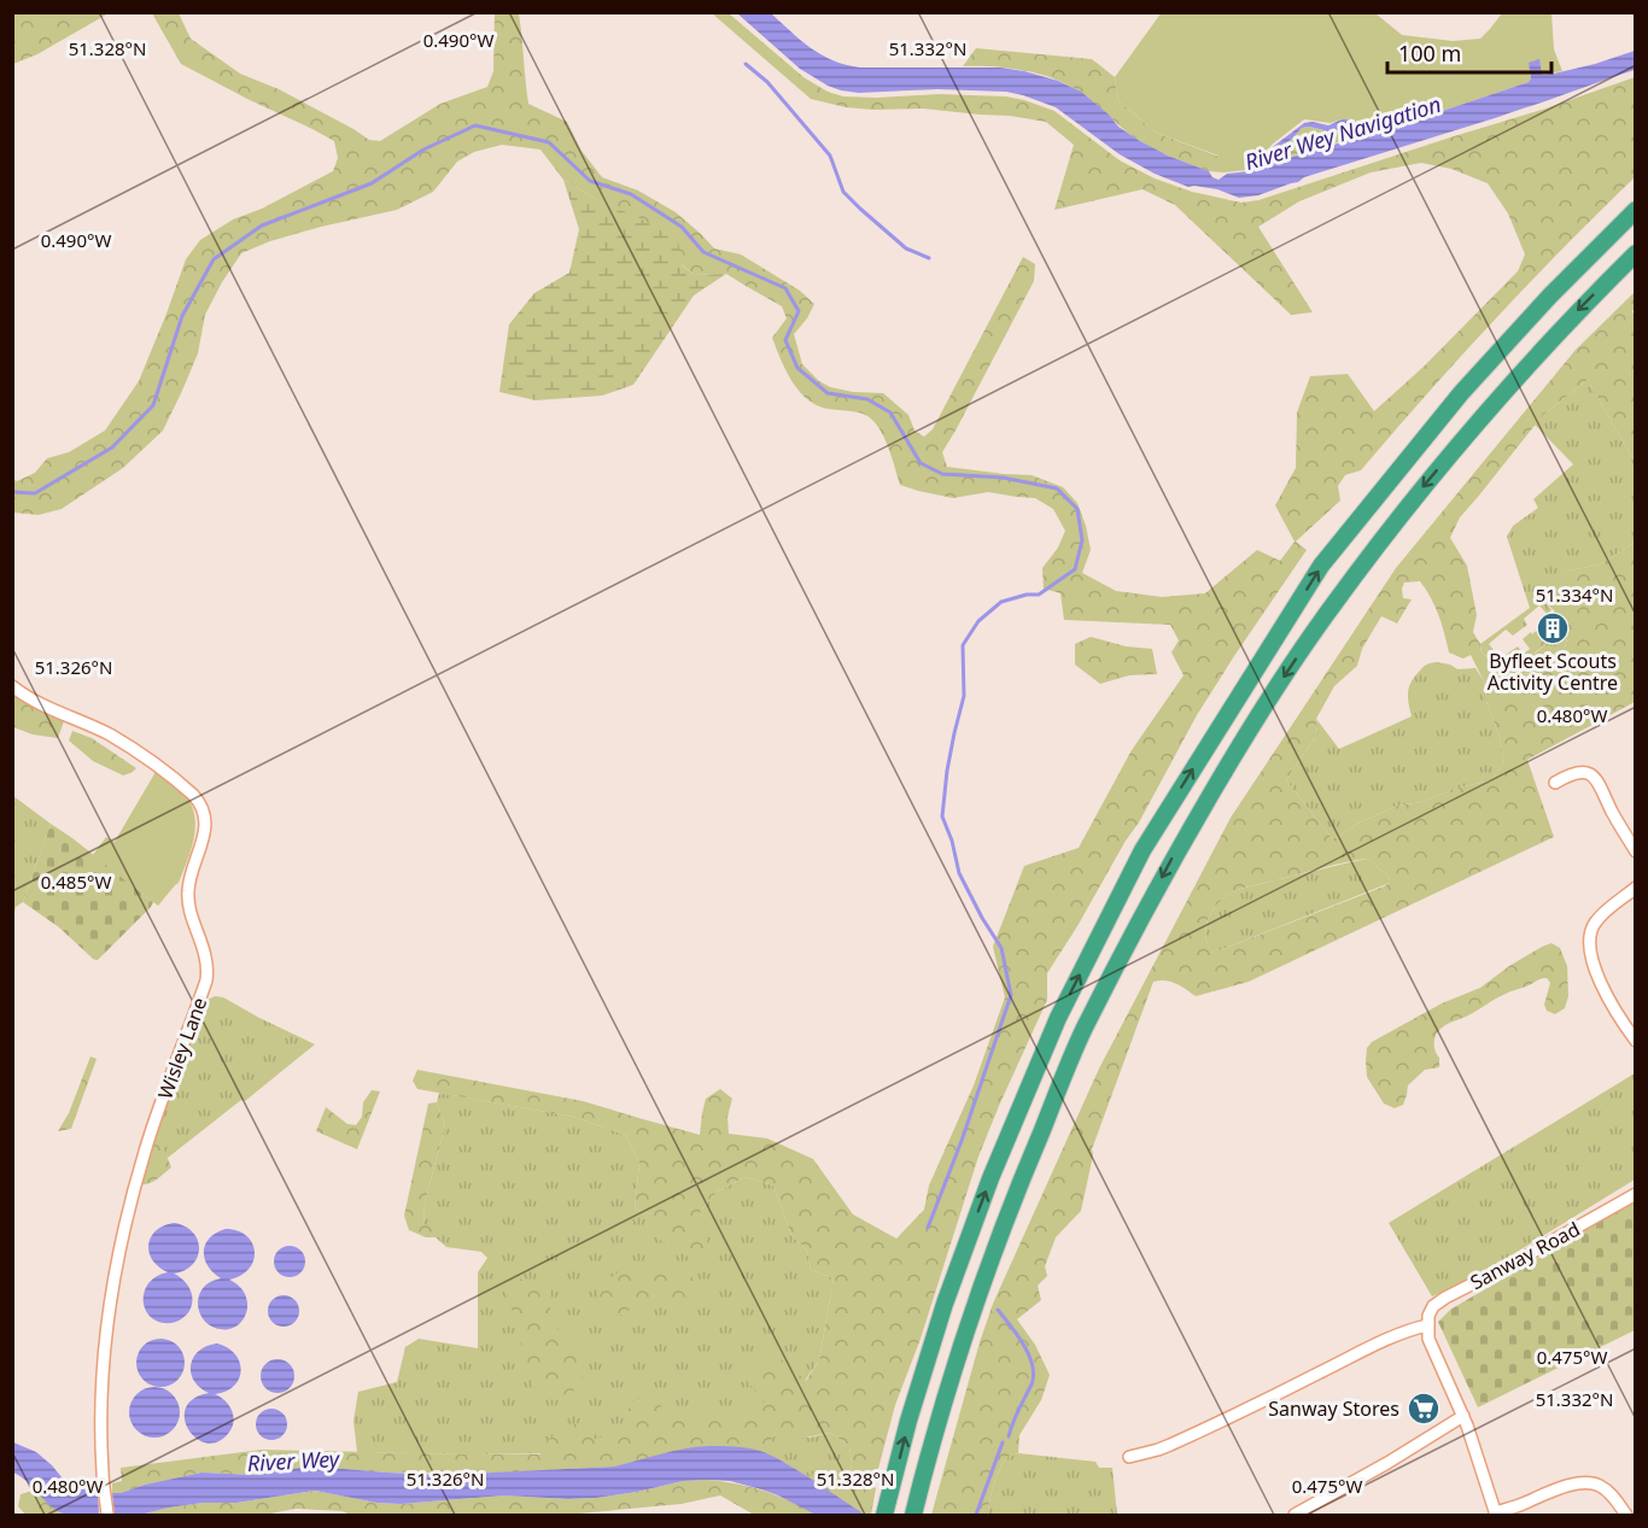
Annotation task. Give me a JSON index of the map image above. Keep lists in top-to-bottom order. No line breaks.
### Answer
{"streets":{"street":["Wisley Lane","Sanway Road"]},"water":["River Wey Navigation","River Wey"],"places":{"building":["Byfleet Scouts Activity Centre"],"supermarket":["Sanway Stores"]},"scale_bar":"100 m","coordinates":["0.490°W","51.328°N","51.332°N","51.334°N","51.326°N","0.480°W","0.485°W","0.475°W"]}
